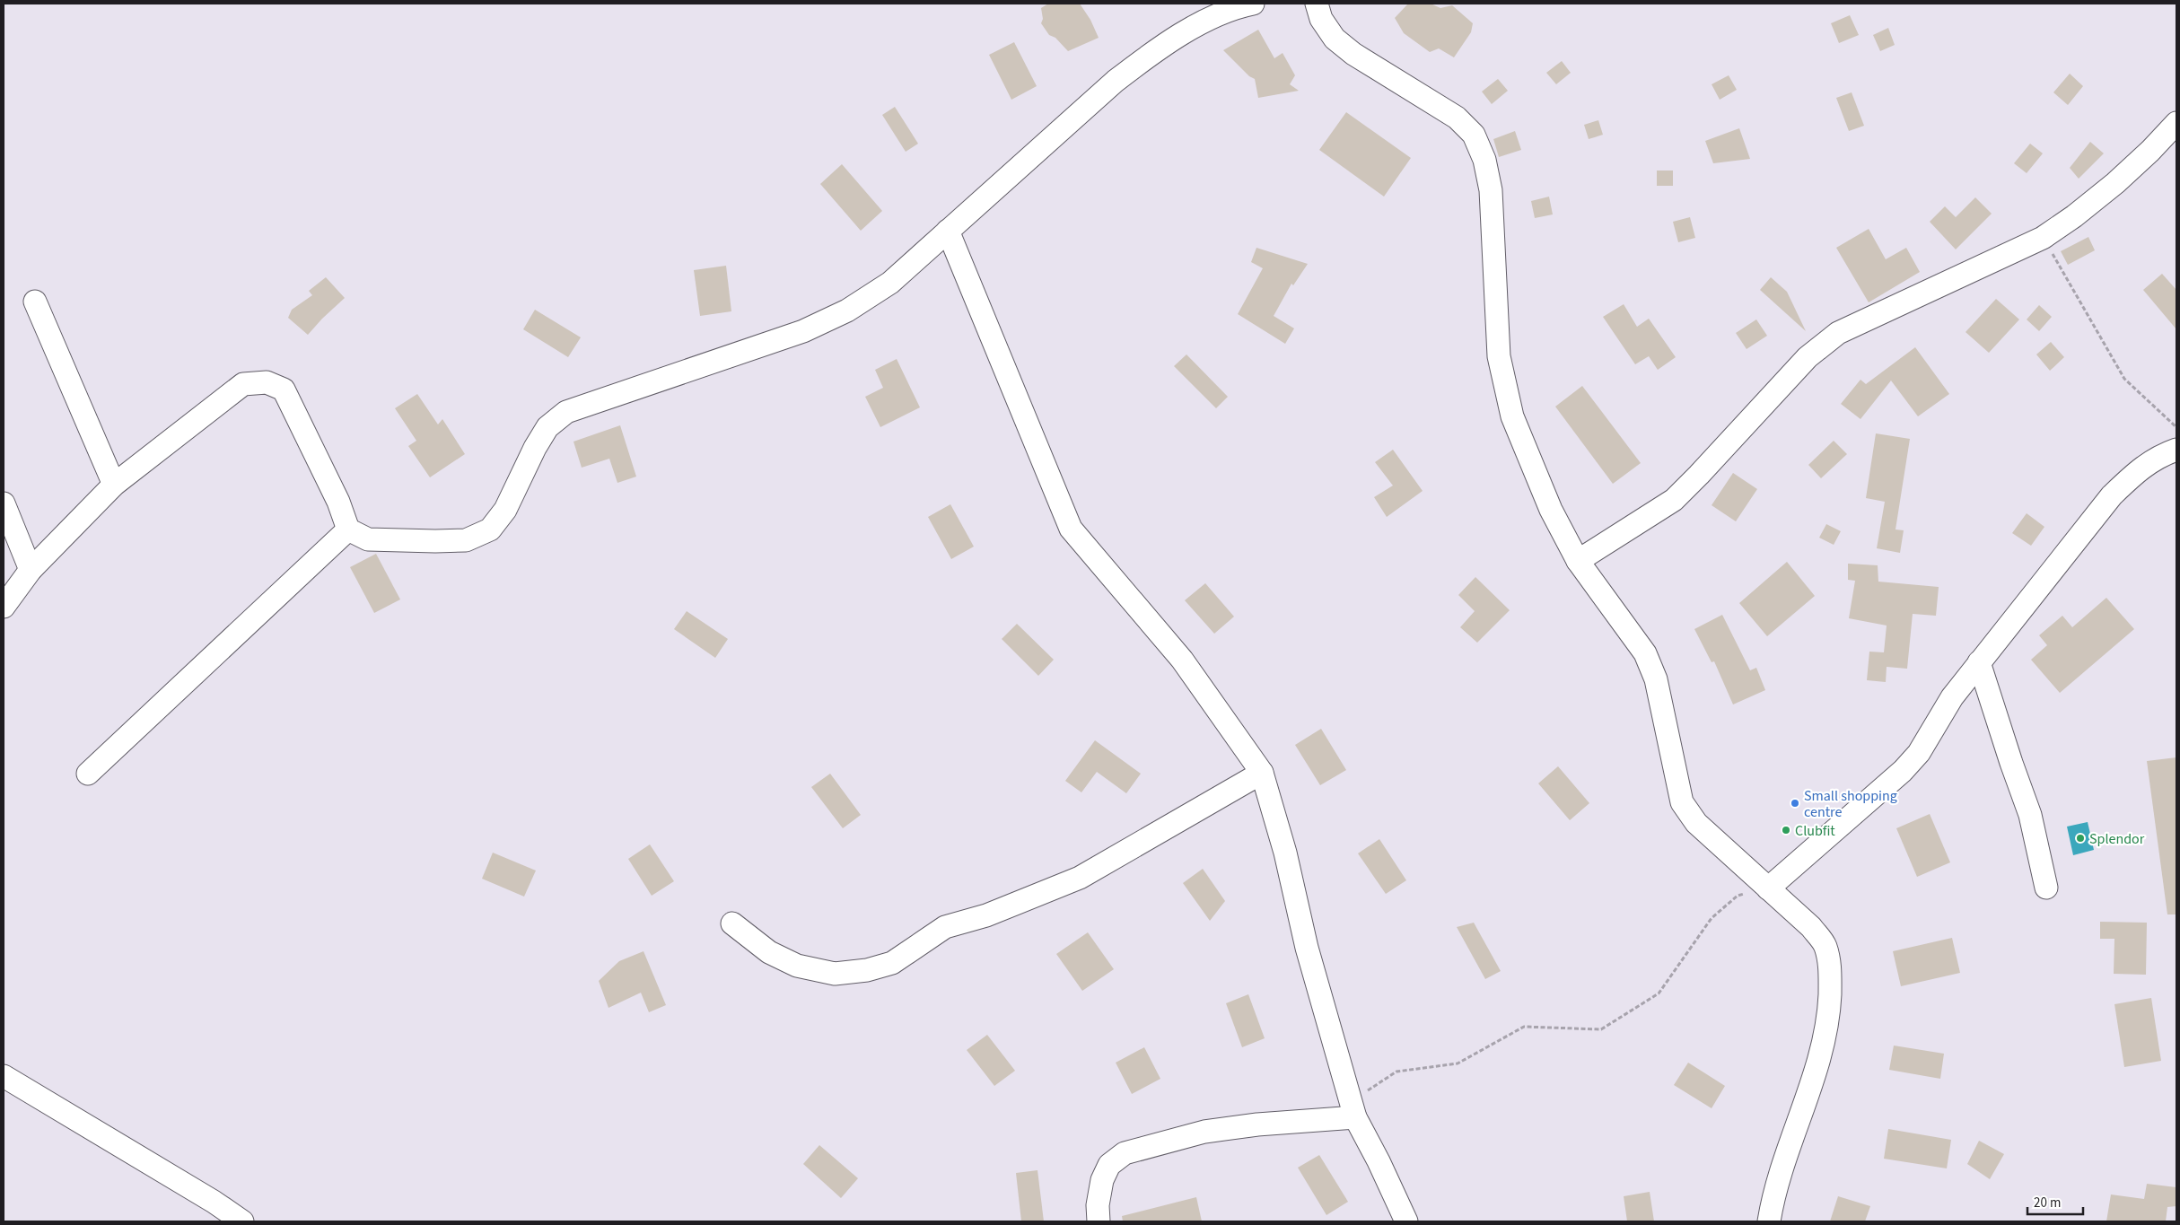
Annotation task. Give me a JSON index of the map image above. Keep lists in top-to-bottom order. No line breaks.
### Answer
{"places":["Small shopping centre","Clubfit","Splendor"],"scale_bar":"20 m"}
